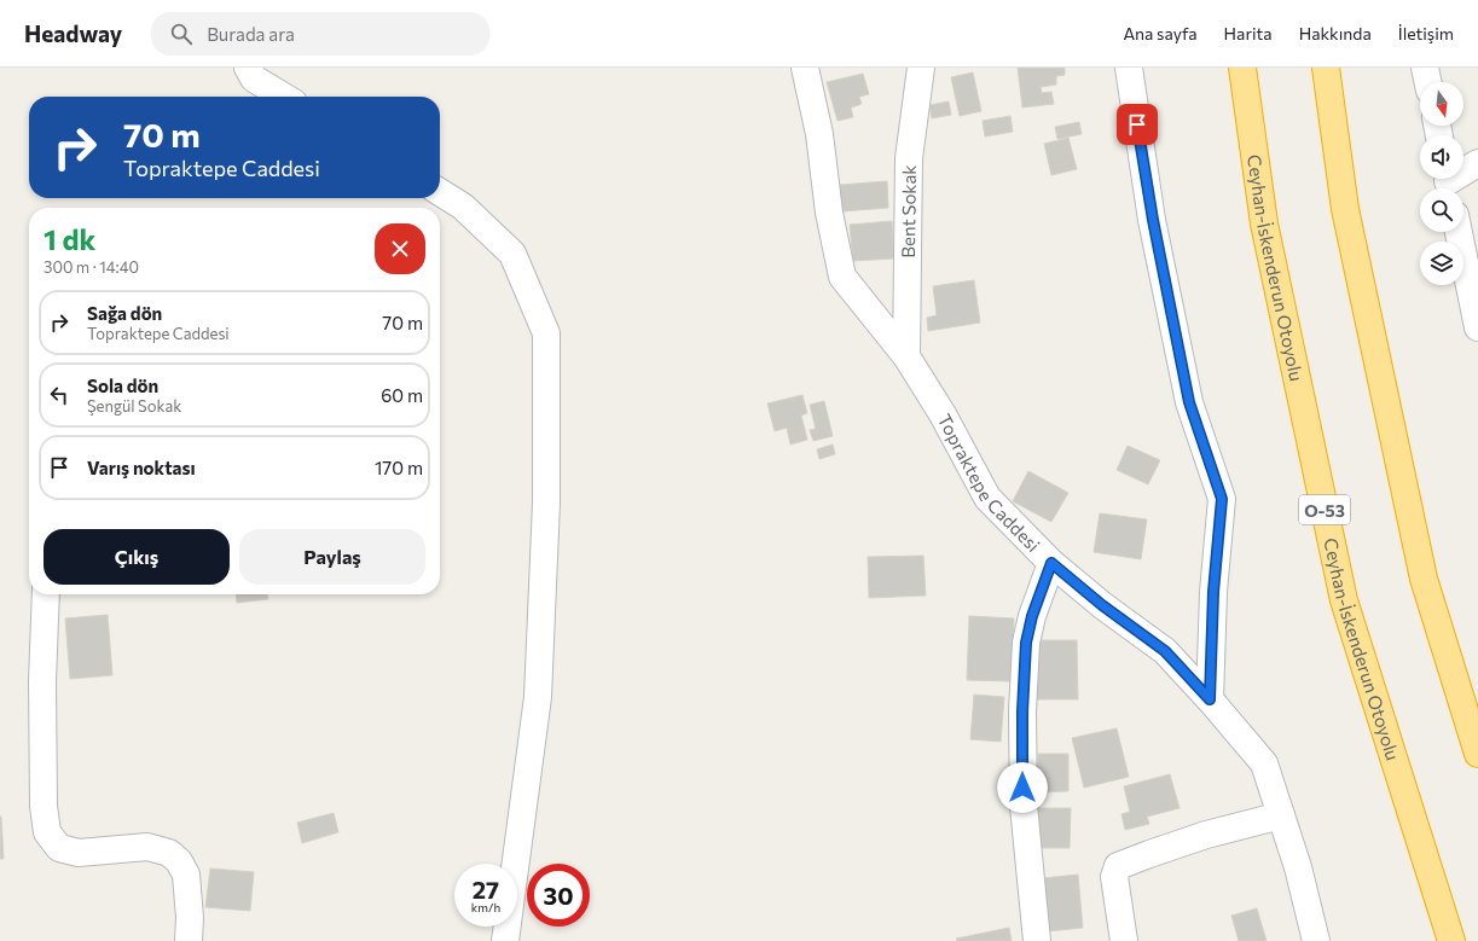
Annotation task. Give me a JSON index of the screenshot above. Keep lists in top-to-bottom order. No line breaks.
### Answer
{"streets":{"highway":["Ceyhan-İskenderun Otoyolu","O-53"],"street":["Bent Sokak","Topraktepe Caddesi"]},"crossings":[["Bent Sokak","Topraktepe Caddesi"]],"north":"bottom","page":{"header":"Headway","search":"Burada ara","nav":["Ana sayfa","Harita","Hakkında","İletişim"],"turn":["70 m","Topraktepe Caddesi"],"heading":["1 dk","300 m · 14:40"],"list":[{"name":"Sağa dön","note":"Topraktepe Caddesi","value":"70 m"},{"name":"Sola dön","note":"Şengül Sokak","value":"60 m"},{"name":"Varış noktası","value":"170 m"}],"buttons":["Çıkış","Paylaş"],"speed":"27 km/h","limit":"30"}}
